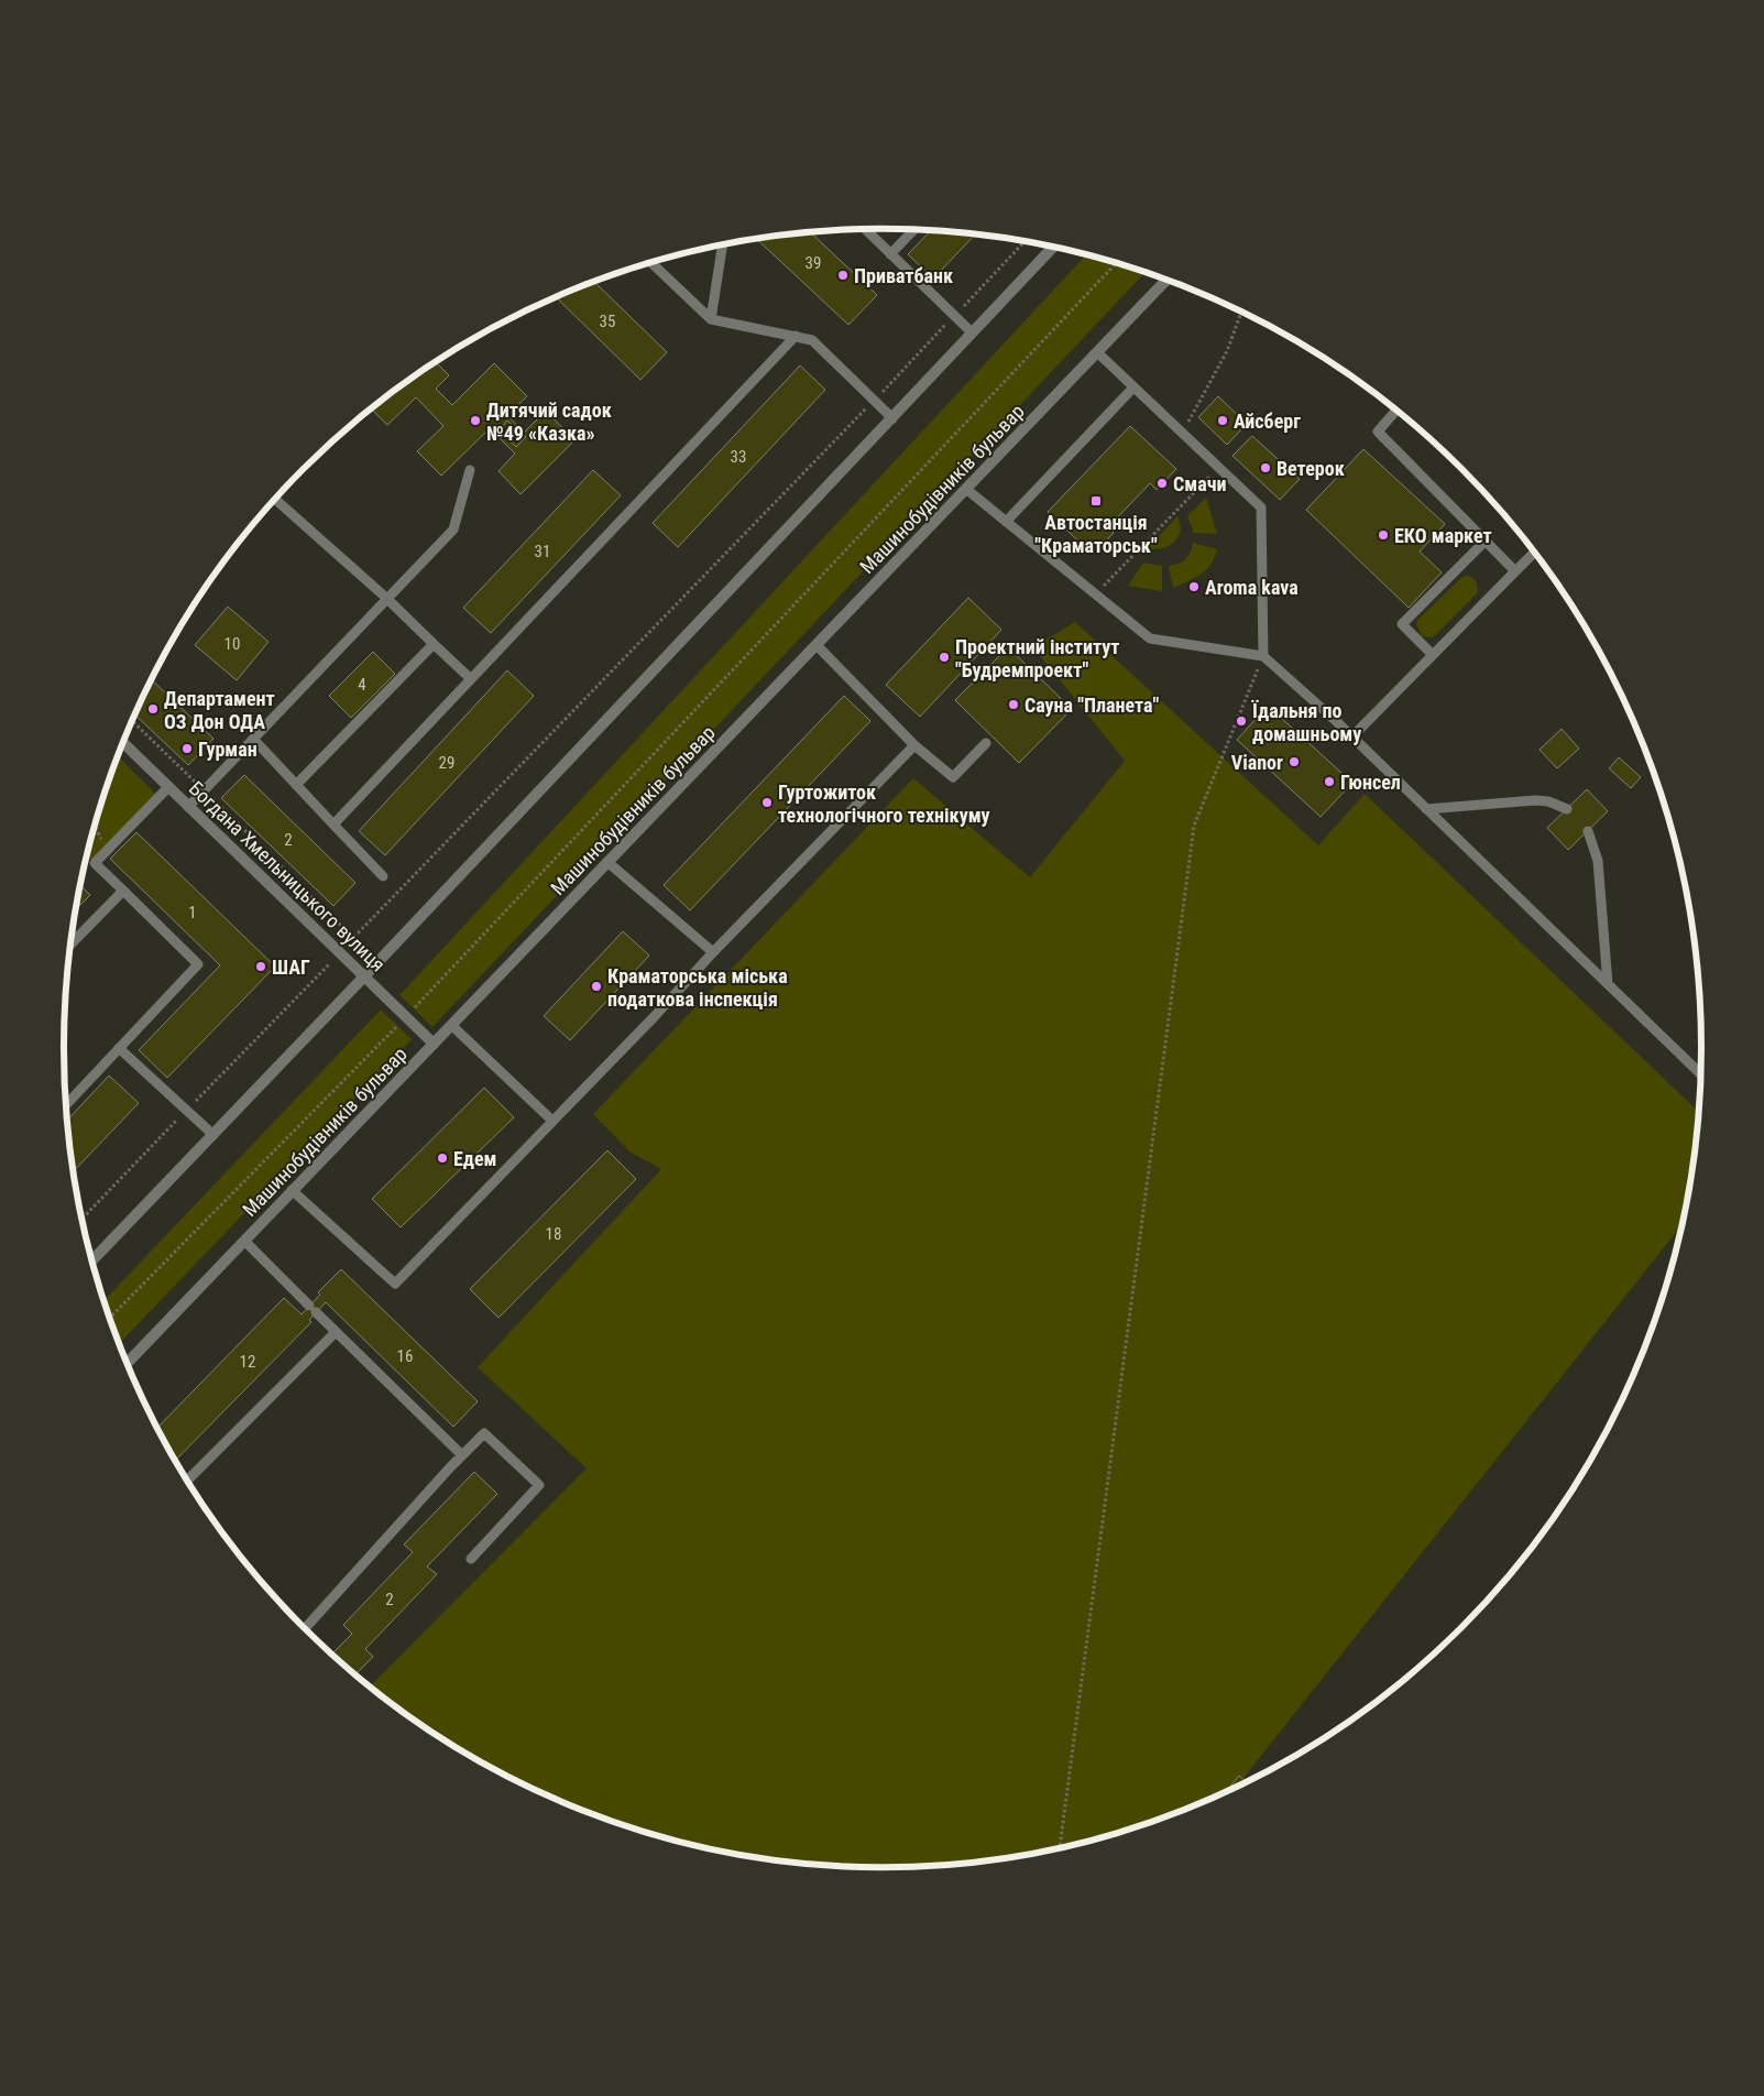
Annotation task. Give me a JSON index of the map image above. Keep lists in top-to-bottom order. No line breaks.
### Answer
{"streets":{"street":["Машинобудівників бульвар","Богдана Хмельницького вулиця"]},"crossings":[["Машинобудівників бульвар","Богдана Хмельницького вулиця"]],"places":{"other":["Приватбанк","Дитячий садок №49 «Казка»","Айсберг","Ветерок","Смачи","ЕКО маркет","Aroma kava","Проектний інститут \"Будремпроект\"","Сауна \"Планета\"","Департамент ОЗ Дон ОДА","Їдальня по домашньому","Гурман","Vianor","Гюнсел","Гуртожиток технологічного технікуму","ШАГ","Краматорська міська податкова інспекція","Едем"],"transit":["Автостанція \"Краматорськ\""]},"house_numbers":["39","35","33","31","10","4","29","2","1","18","16","12","2"]}
